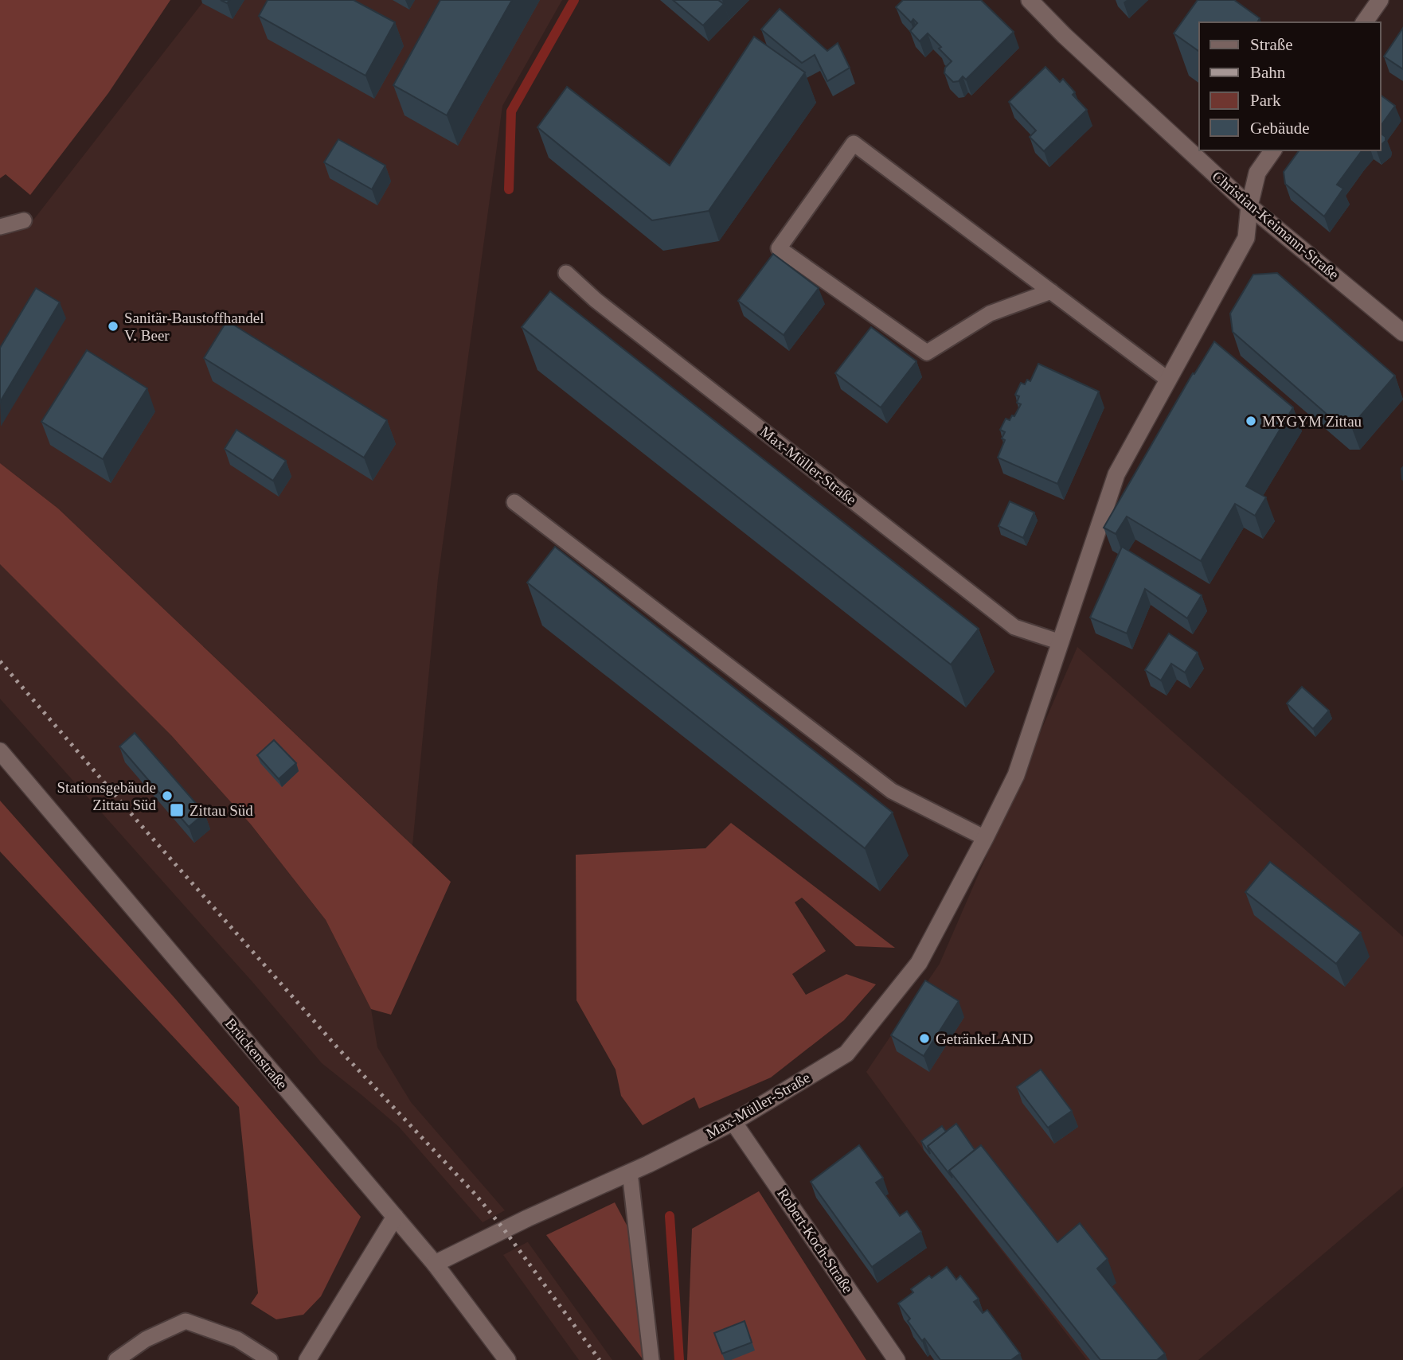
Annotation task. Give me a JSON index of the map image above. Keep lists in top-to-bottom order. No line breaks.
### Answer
{"streets":{"street":["Christian-Keimann-Straße","Max-Müller-Straße","Brückenstraße","Robert-Koch-Straße"]},"crossings":[["Christian-Keimann-Straße","Max-Müller-Straße"],["Max-Müller-Straße","Brückenstraße"],["Max-Müller-Straße","Robert-Koch-Straße"]],"places":{"other":["Sanitär-Baustoffhandel V. Beer","MYGYM Zittau","Stationsgebäude Zittau Süd","GetränkeLAND"],"transit":["Zittau Süd"]},"legend":["Straße","Bahn","Park","Gebäude"]}
